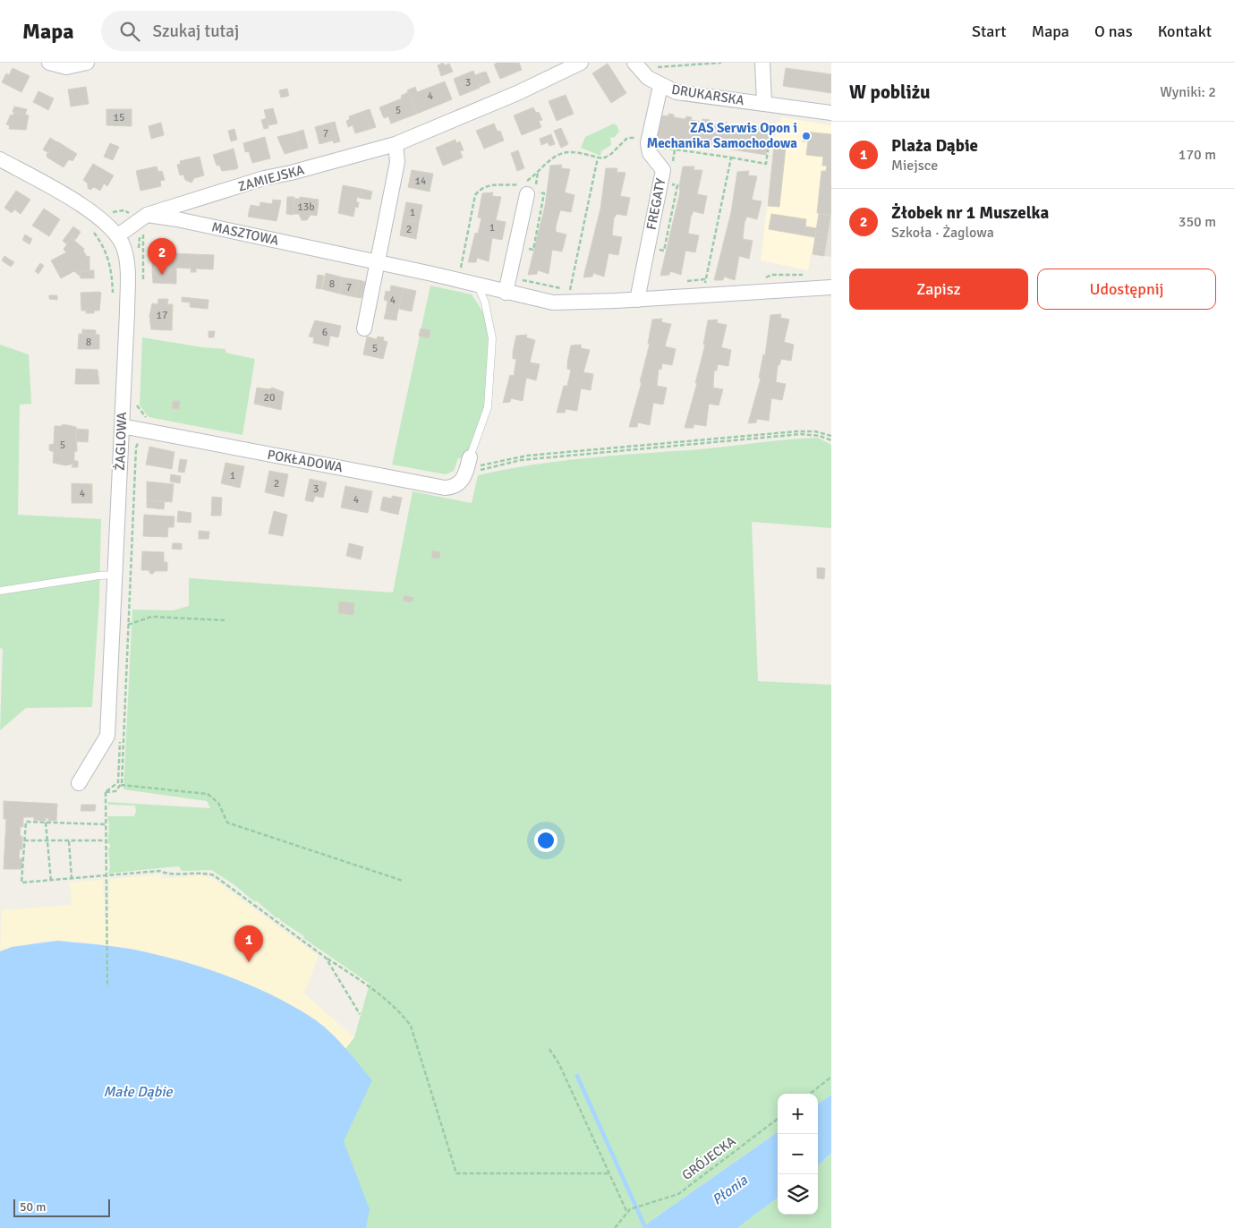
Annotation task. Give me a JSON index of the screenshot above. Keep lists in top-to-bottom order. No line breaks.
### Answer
{"streets":{"street":["DRUKARSKA","ZAMIEJSKA","FREGATY","MASZTOWA","ŻAGLOWA","POKŁADOWA"],"path":["GRÓJECKA"]},"crossings":[["ZAMIEJSKA","MASZTOWA"],["ŻAGLOWA","POKŁADOWA"]],"water":["Małe Dąbie","Płonia"],"places":["ZAS Serwis Opon i Mechanika Samochodowa"],"house_numbers":["3","4","5","15","7","14","13b","1","1","2","8","7","4","17","6","8","5","20","5","1","2","3","4","4"],"scale_bar":"50 m","page":{"header":"Mapa","search":"Szukaj tutaj","nav":["Start","Mapa","O nas","Kontakt"],"heading":["W pobliżu","Wyniki: 2"],"list":[{"mark":"1","name":"Plaża Dąbie","note":"Miejsce","value":"170 m"},{"mark":"2","name":"Żłobek nr 1 Muszelka","note":"Szkoła · Żaglowa","value":"350 m"}],"pins":["2","1"],"buttons":["Zapisz","Udostępnij"],"map_buttons":["+","−"],"scale":"50 m"}}
